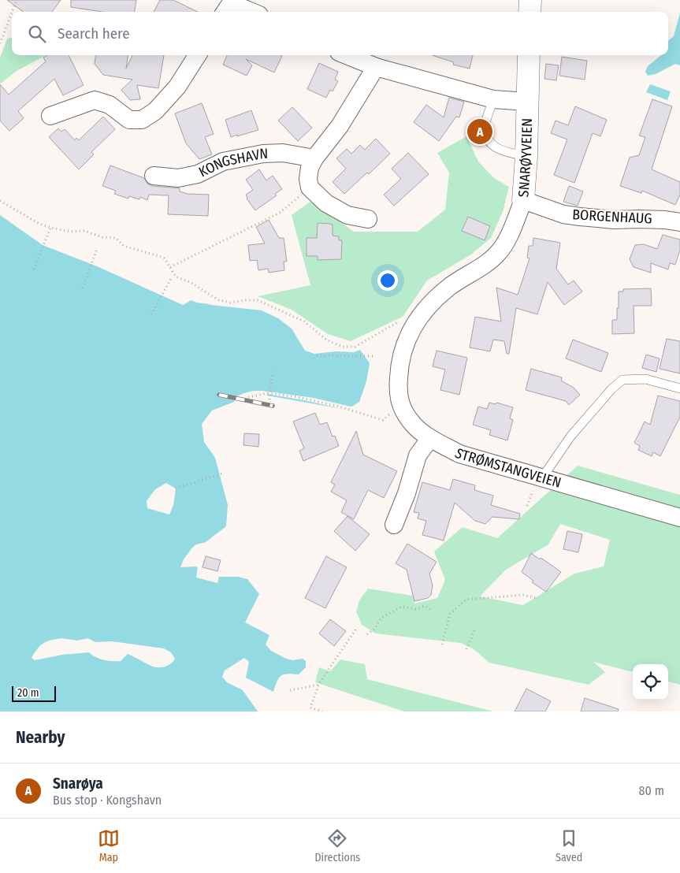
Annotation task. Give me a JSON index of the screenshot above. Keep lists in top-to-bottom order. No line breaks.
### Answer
{"streets":{"street":["SNARØYVEIEN","KONGSHAVN","BORGENHAUG","STRØMSTANGVEIEN"]},"crossings":[["SNARØYVEIEN","BORGENHAUG"],["SNARØYVEIEN","STRØMSTANGVEIEN"]],"scale_bar":"20 m","page":{"search":"Search here","pins":"A","scale":"20 m","heading":"Nearby","list":[{"mark":"A","name":"Snarøya","note":"Bus stop · Kongshavn","value":"80 m"}],"nav":["Map","Directions","Saved"]}}
